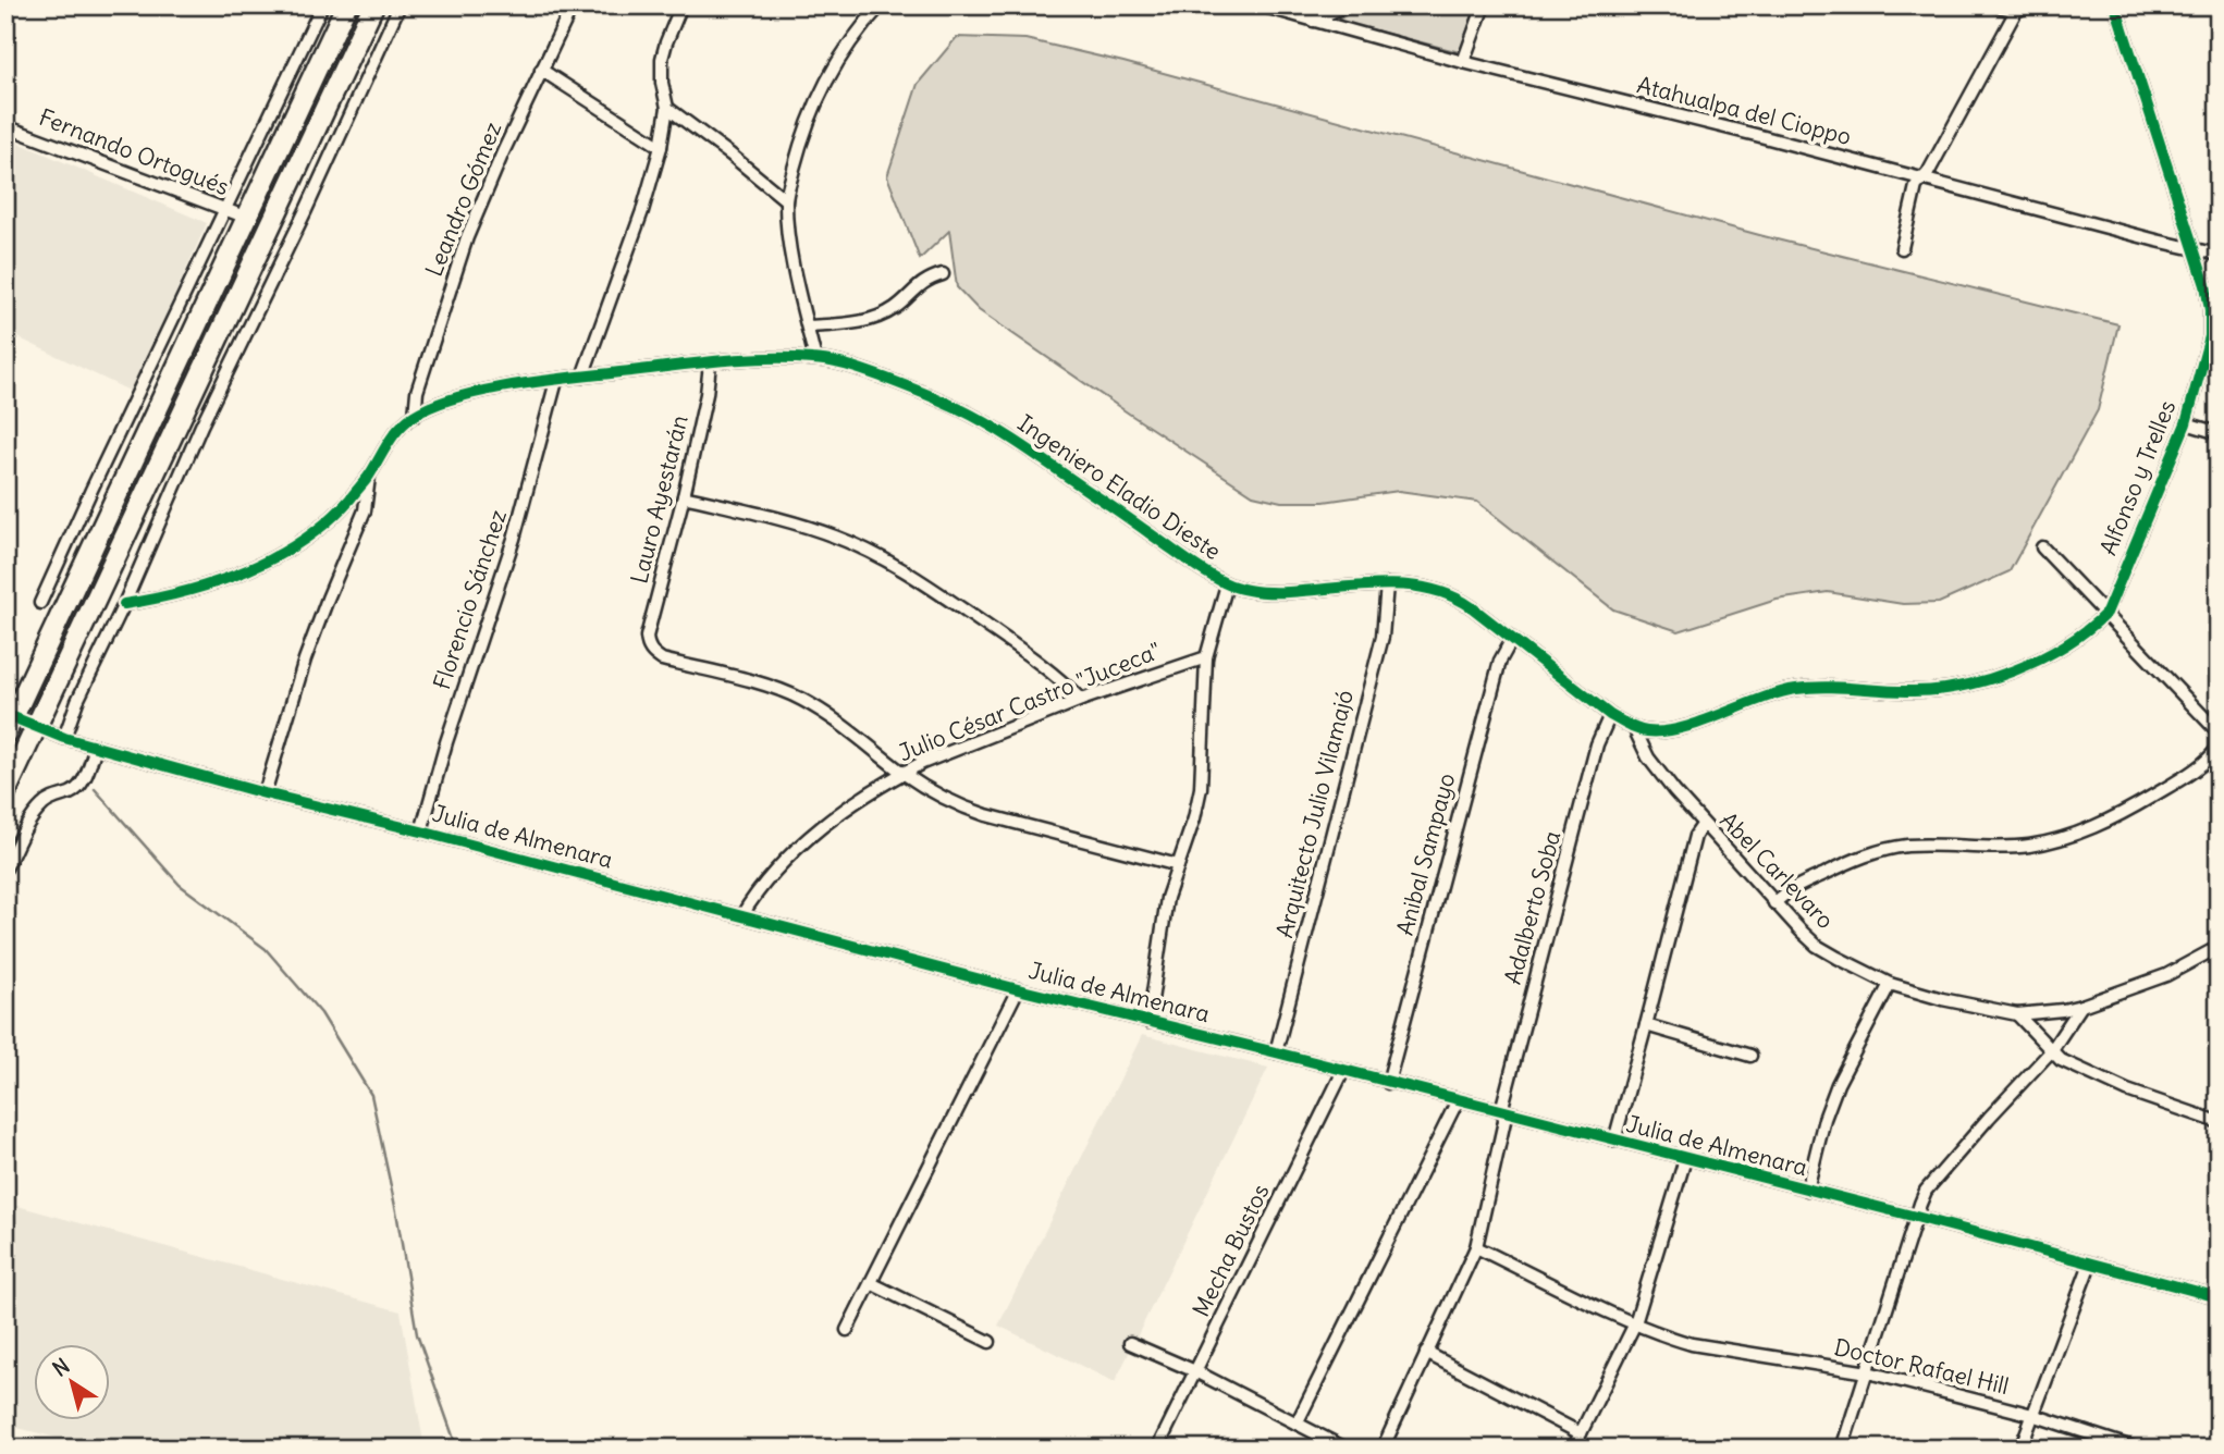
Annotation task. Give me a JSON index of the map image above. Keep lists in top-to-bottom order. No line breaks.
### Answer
{"streets":{"street":["Atahualpa del Cioppo","Fernando Ortogués","Leandro Gómez","Alfonso y Trelles","Ingeniero Eladio Dieste","Lauro Ayestarán","Florencio Sánchez","Julio César Castro \"Juceca\"","Arquitecto Julio Vilamajó","Julia de Almenara","Anibal Sampayo","Abel Carlevaro","Adalberto Soba","Mecha Bustos","Doctor Rafael Hill"]},"crossings":[["Atahualpa del Cioppo","Alfonso y Trelles"],["Leandro Gómez","Ingeniero Eladio Dieste"],["Alfonso y Trelles","Ingeniero Eladio Dieste"],["Ingeniero Eladio Dieste","Lauro Ayestarán"],["Ingeniero Eladio Dieste","Florencio Sánchez"],["Ingeniero Eladio Dieste","Arquitecto Julio Vilamajó"],["Ingeniero Eladio Dieste","Anibal Sampayo"],["Ingeniero Eladio Dieste","Abel Carlevaro"],["Ingeniero Eladio Dieste","Adalberto Soba"],["Lauro Ayestarán","Julio César Castro \"Juceca\""],["Florencio Sánchez","Julia de Almenara"],["Julio César Castro \"Juceca\"","Julia de Almenara"],["Arquitecto Julio Vilamajó","Julia de Almenara"],["Julia de Almenara","Anibal Sampayo"],["Julia de Almenara","Adalberto Soba"],["Julia de Almenara","Mecha Bustos"],["Adalberto Soba","Doctor Rafael Hill"]],"north":"top left"}
